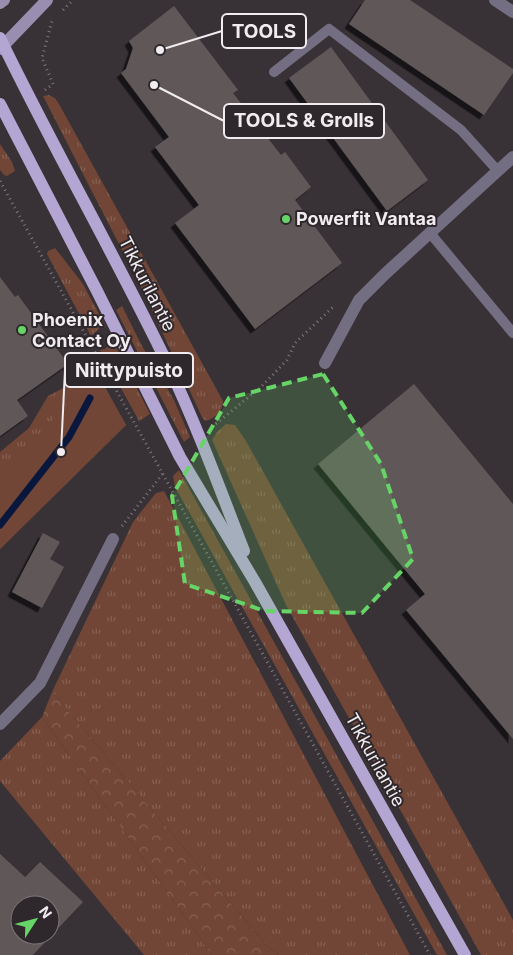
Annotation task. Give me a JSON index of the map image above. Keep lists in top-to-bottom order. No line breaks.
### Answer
{"streets":{"main road":["Tikkurilantie"]},"places":["TOOLS","TOOLS & Grolls","Powerfit Vantaa","Phoenix Contact Oy","Niittypuisto"],"north":"top right"}
